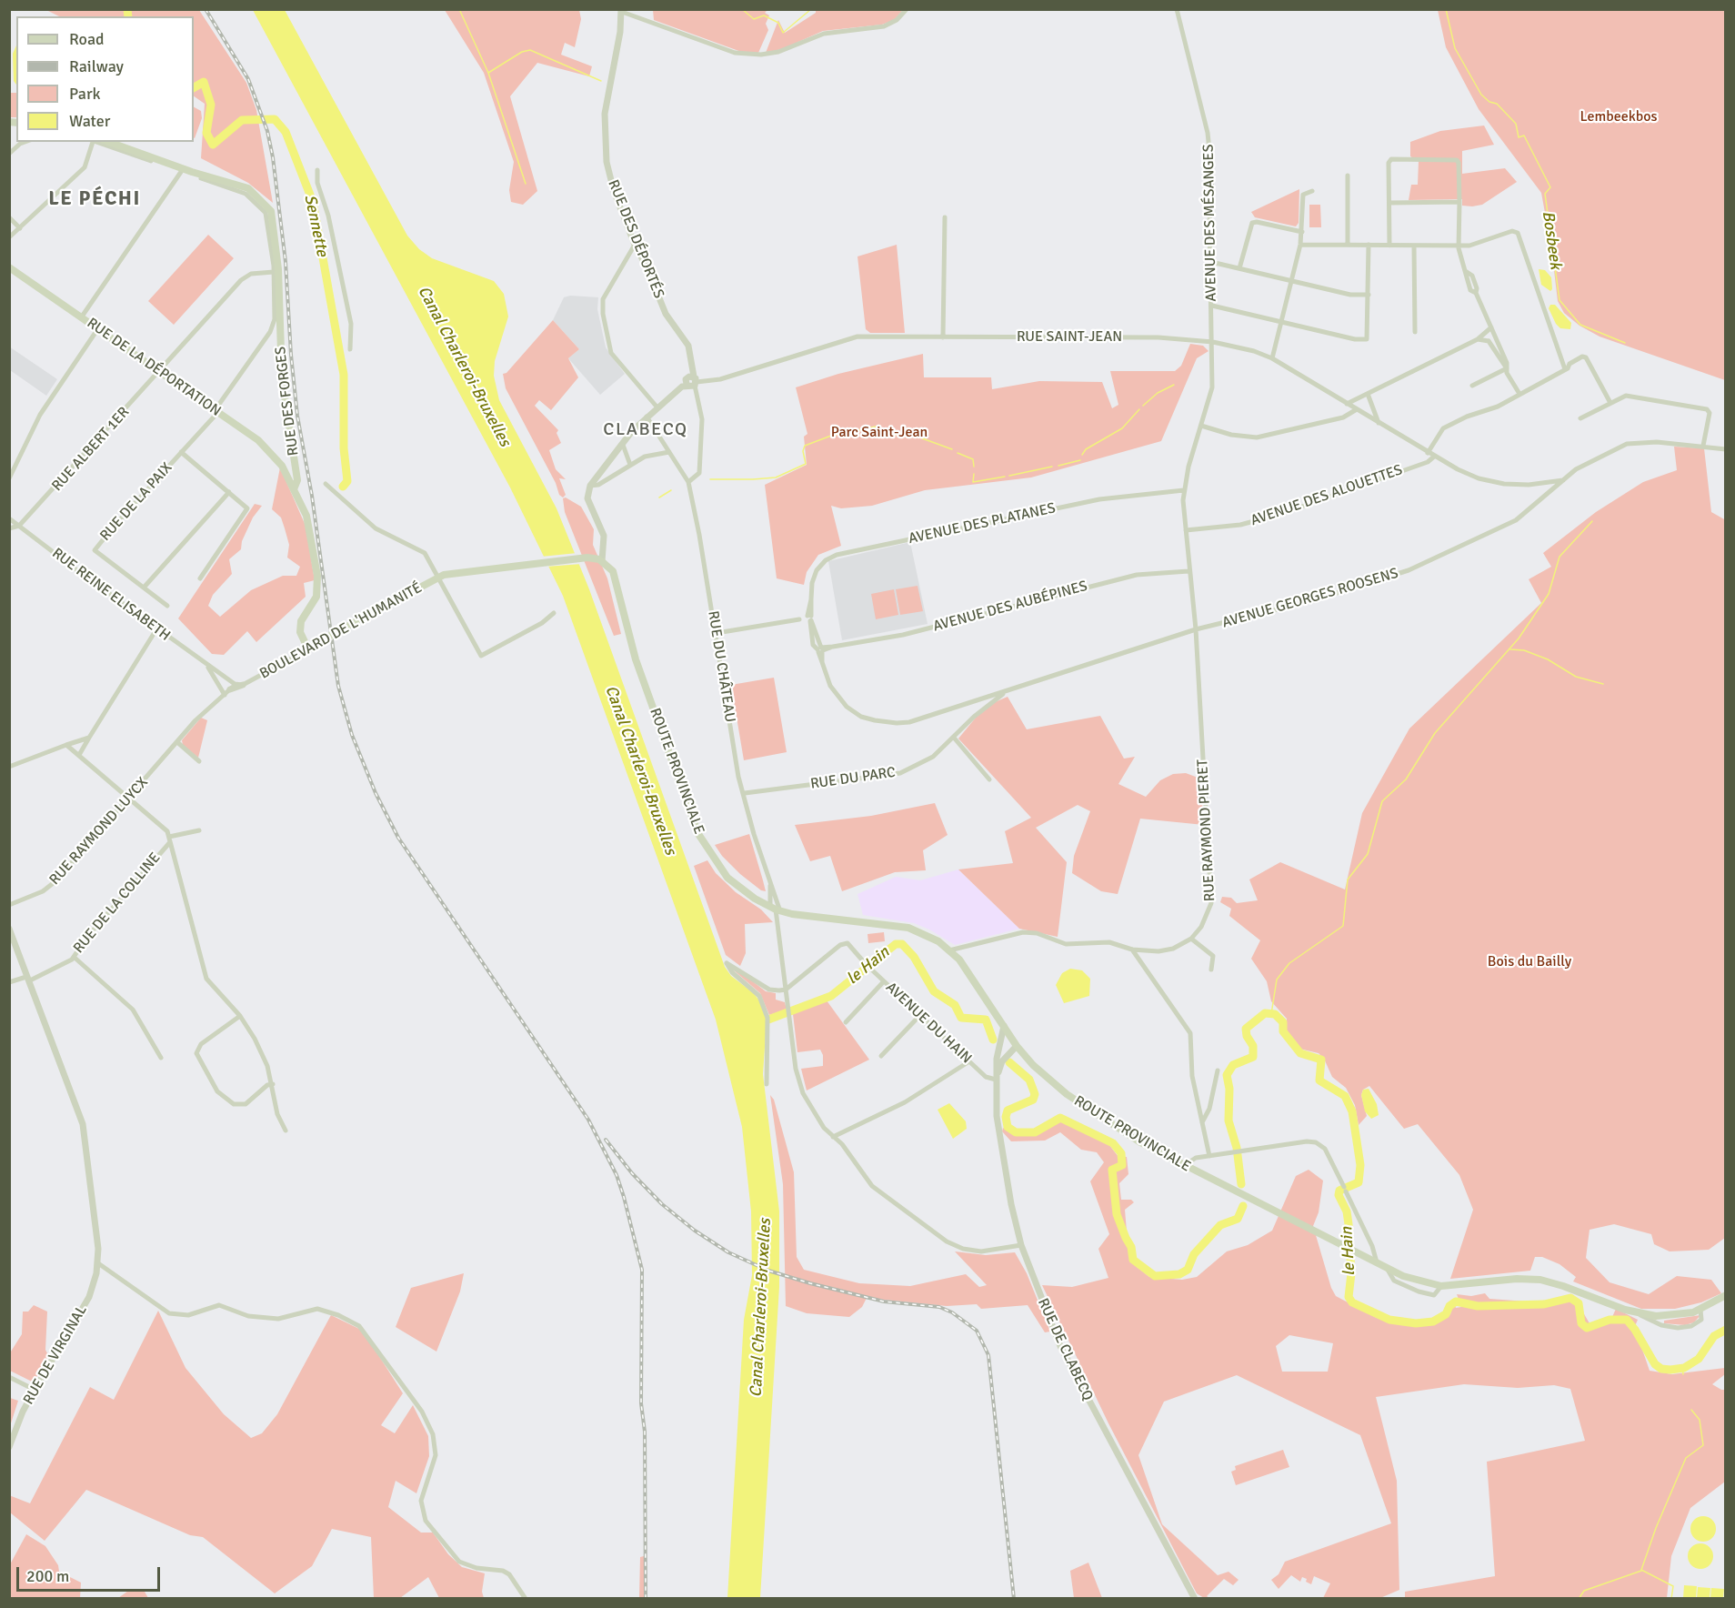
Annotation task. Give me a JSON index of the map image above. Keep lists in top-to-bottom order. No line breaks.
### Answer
{"streets":{"main road":["RUE DE LA DÉPORTATION","RUE DES FORGES","BOULEVARD DE L'HUMANITÉ","ROUTE PROVINCIALE"],"street":["AVENUE DES MÉSANGES","RUE DES DÉPORTÉS","RUE SAINT-JEAN","RUE ALBERT 1ER","AVENUE DES ALOUETTES","RUE DE LA PAIX","AVENUE DES PLATANES","RUE REINE ELISABETH","AVENUE GEORGES ROOSENS","AVENUE DES AUBÉPINES","RUE DU CHÂTEAU","RUE DU PARC","RUE RAYMOND PIERET","RUE RAYMOND LUYCX","RUE DE LA COLLINE","AVENUE DU HAIN","RUE DE CLABECQ","RUE DE VIRGINAL"]},"crossings":[["AVENUE DES MÉSANGES","RUE SAINT-JEAN"],["AVENUE DES MÉSANGES","AVENUE DES PLATANES"],["AVENUE DES MÉSANGES","RUE RAYMOND PIERET"],["RUE DES DÉPORTÉS","RUE SAINT-JEAN"],["RUE SAINT-JEAN","AVENUE DES ALOUETTES"],["RUE SAINT-JEAN","AVENUE GEORGES ROOSENS"],["RUE SAINT-JEAN","RUE DU CHÂTEAU"],["RUE DE LA DÉPORTATION","RUE DES FORGES"],["RUE DE LA DÉPORTATION","RUE ALBERT 1ER"],["RUE DE LA DÉPORTATION","RUE DE LA PAIX"],["RUE DES FORGES","RUE ALBERT 1ER"],["RUE DES FORGES","RUE DE LA PAIX"],["RUE ALBERT 1ER","RUE REINE ELISABETH"],["AVENUE DES ALOUETTES","RUE RAYMOND PIERET"],["AVENUE DES PLATANES","AVENUE DES AUBÉPINES"],["AVENUE DES PLATANES","RUE DU PARC"],["AVENUE DES PLATANES","RUE RAYMOND PIERET"],["RUE REINE ELISABETH","BOULEVARD DE L'HUMANITÉ"],["RUE REINE ELISABETH","RUE RAYMOND LUYCX"],["AVENUE GEORGES ROOSENS","RUE DU PARC"],["AVENUE GEORGES ROOSENS","RUE RAYMOND PIERET"],["AVENUE DES AUBÉPINES","RUE RAYMOND PIERET"],["BOULEVARD DE L'HUMANITÉ","RUE RAYMOND LUYCX"],["RUE DU CHÂTEAU","ROUTE PROVINCIALE"],["RUE DU CHÂTEAU","RUE DU PARC"],["RUE DU CHÂTEAU","AVENUE DU HAIN"],["RUE DU CHÂTEAU","RUE DE CLABECQ"],["ROUTE PROVINCIALE","RUE RAYMOND PIERET"],["ROUTE PROVINCIALE","RUE DE CLABECQ"],["RUE DU PARC","RUE RAYMOND PIERET"],["RUE RAYMOND LUYCX","RUE DE LA COLLINE"],["RUE DE LA COLLINE","RUE DE VIRGINAL"],["AVENUE DU HAIN","RUE DE CLABECQ"]],"districts":["LE PÉCHI","CLABECQ"],"water":["Sennette","Bosbeek","Canal Charleroi-Bruxelles","le Hain"],"parks":["Lembeekbos","Parc Saint-Jean","Bois du Bailly"],"legend":["Road","Railway","Park","Water"],"scale_bar":"200 m"}
